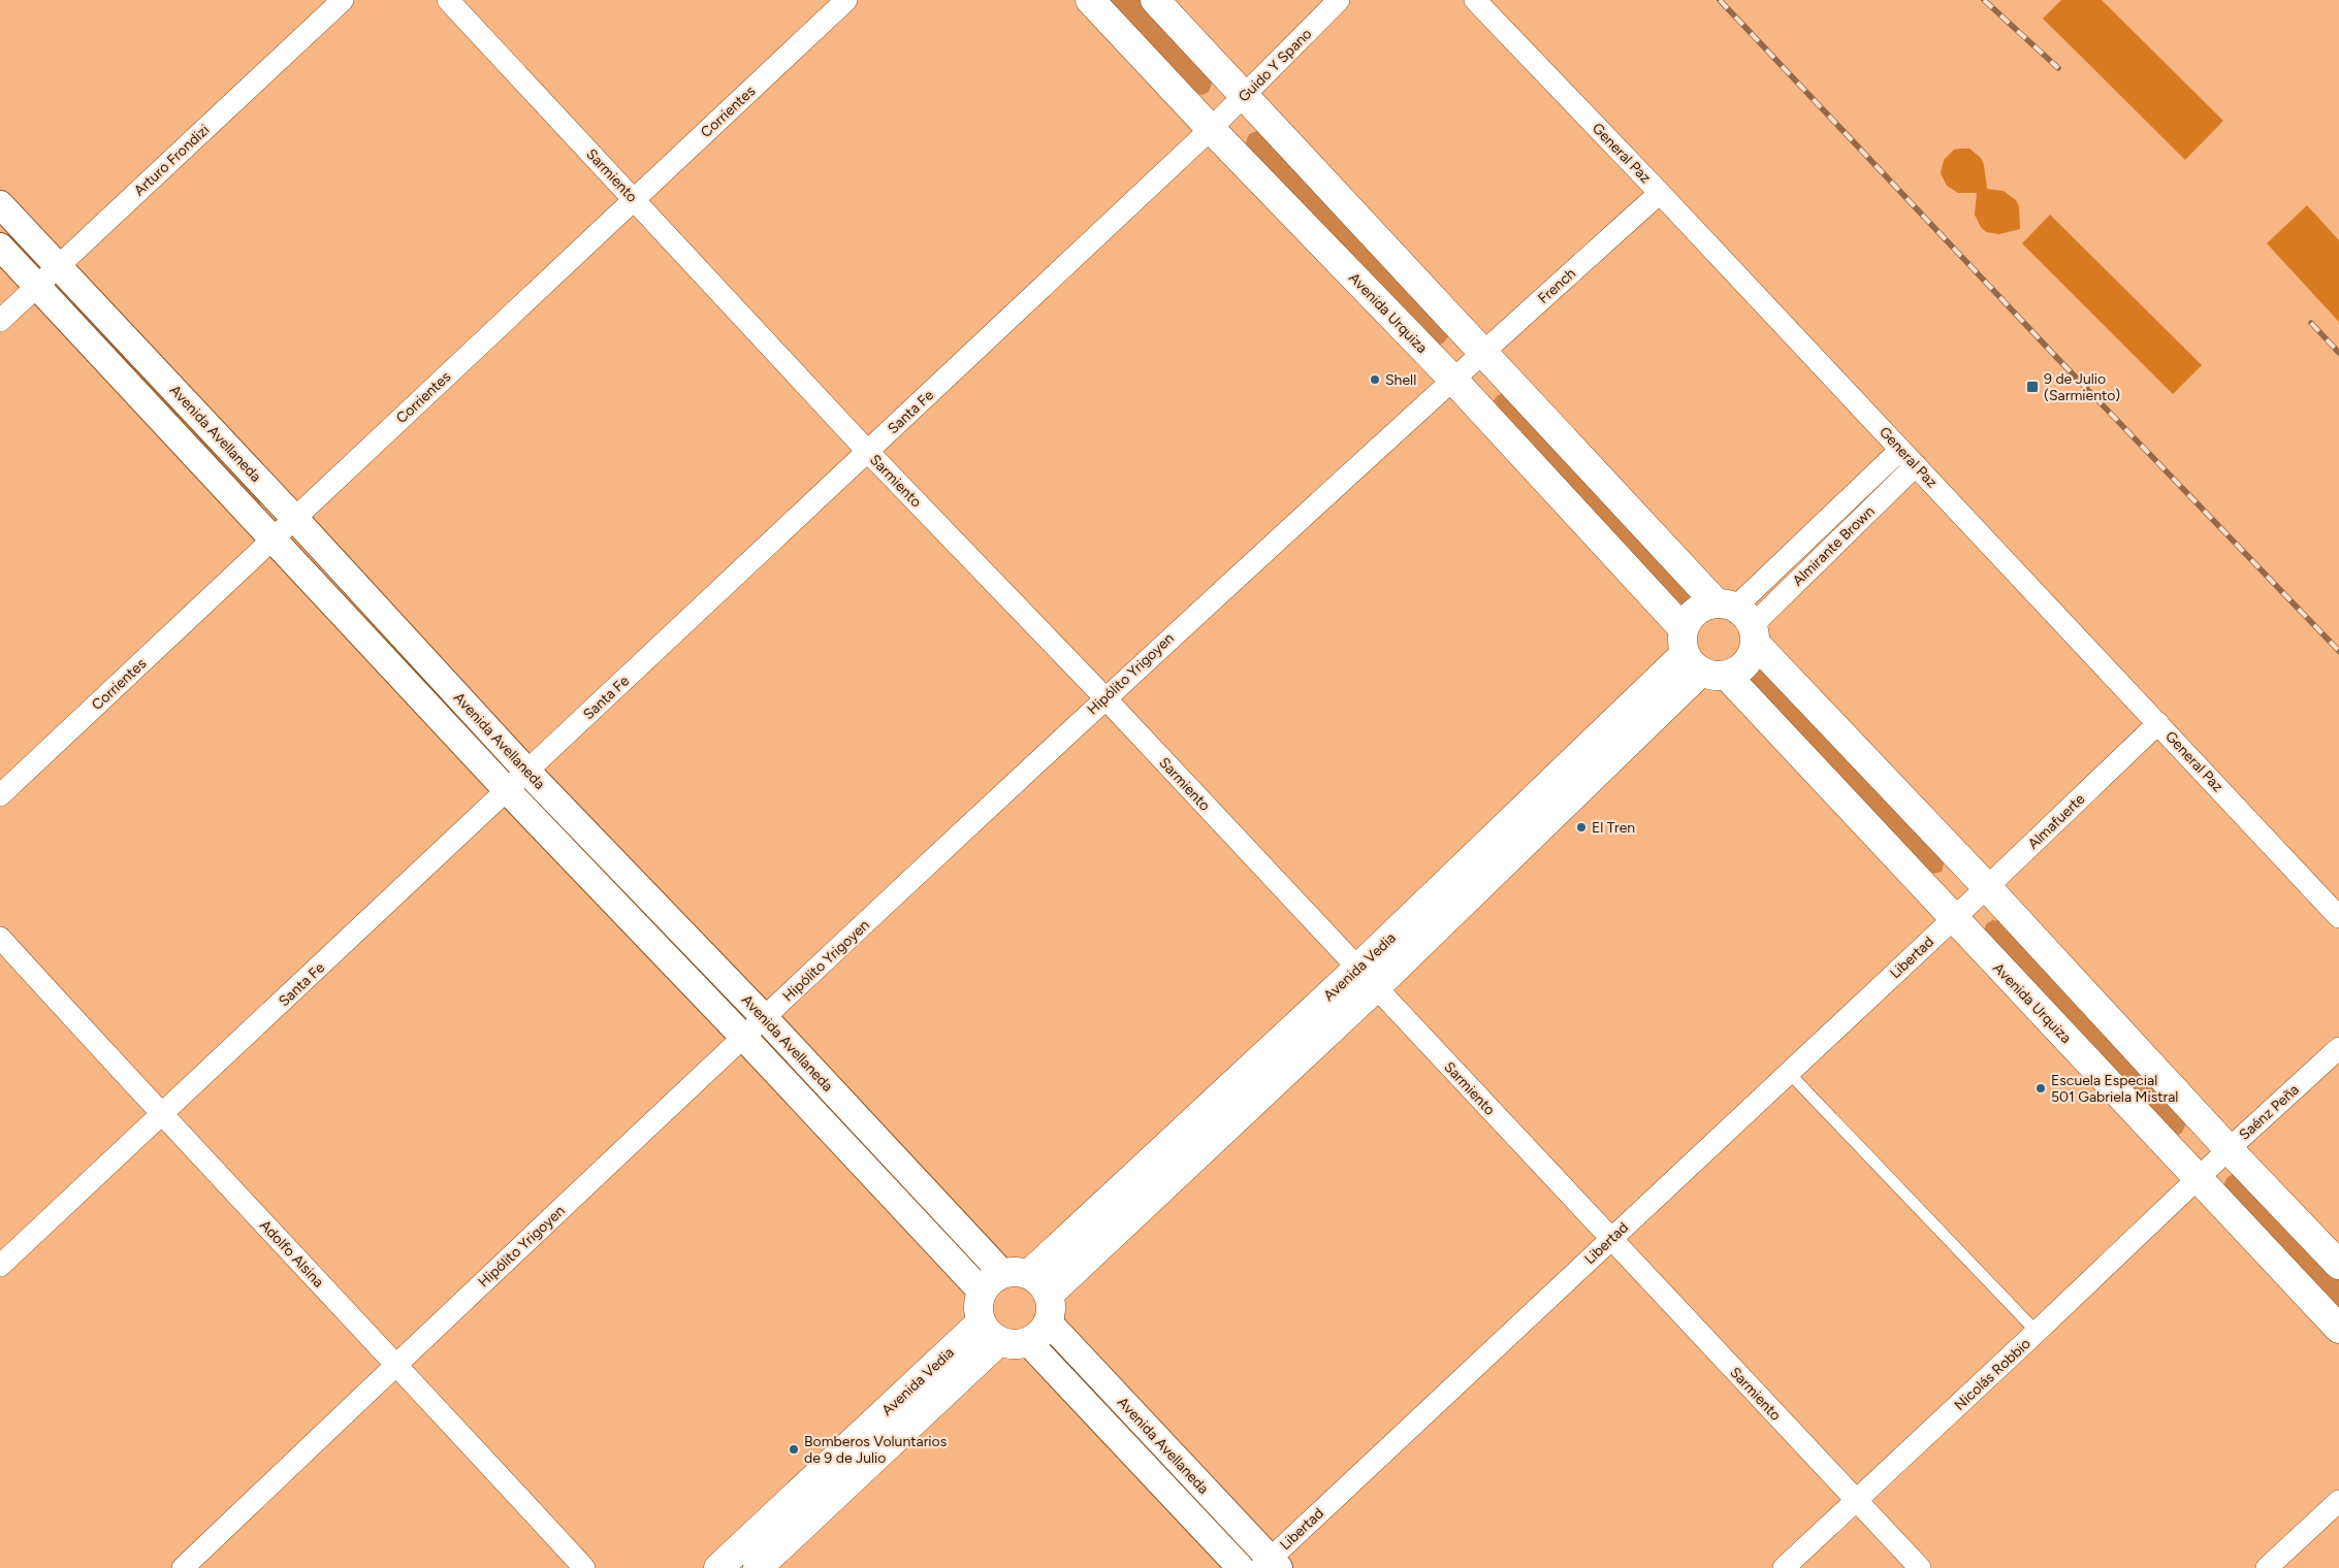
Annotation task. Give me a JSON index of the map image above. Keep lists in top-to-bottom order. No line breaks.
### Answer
{"streets":{"main road":["Avenida Urquiza","Avenida Vedia"],"street":["Guido Y Spano","Corrientes","General Paz","Arturo Frondizi","Sarmiento","French","Santa Fe","Avenida Avellaneda","Almirante Brown","Hipólito Yrigoyen","Almafuerte","Libertad","Saénz Peña","Adolfo Alsina","Nicolás Robbio"]},"crossings":[["Guido Y Spano","Avenida Urquiza"],["Guido Y Spano","Santa Fe"],["Corrientes","Sarmiento"],["Corrientes","Avenida Avellaneda"],["General Paz","French"],["General Paz","Almirante Brown"],["General Paz","Almafuerte"],["Arturo Frondizi","Avenida Avellaneda"],["Sarmiento","Santa Fe"],["Sarmiento","Hipólito Yrigoyen"],["Sarmiento","Libertad"],["Sarmiento","Avenida Vedia"],["Sarmiento","Nicolás Robbio"],["French","Avenida Urquiza"],["French","Hipólito Yrigoyen"],["Avenida Urquiza","Santa Fe"],["Avenida Urquiza","Hipólito Yrigoyen"],["Avenida Urquiza","Almafuerte"],["Avenida Urquiza","Libertad"],["Avenida Urquiza","Avenida Vedia"],["Avenida Urquiza","Saénz Peña"],["Avenida Urquiza","Nicolás Robbio"],["Santa Fe","Avenida Avellaneda"],["Santa Fe","Adolfo Alsina"],["Avenida Avellaneda","Hipólito Yrigoyen"],["Avenida Avellaneda","Libertad"],["Avenida Avellaneda","Avenida Vedia"],["Hipólito Yrigoyen","Adolfo Alsina"],["Almafuerte","Libertad"],["Saénz Peña","Nicolás Robbio"]],"places":{"other":["Shell","El Tren","Escuela Especial 501 Gabriela Mistral","Bomberos Voluntarios de 9 de Julio"],"transit":["9 de Julio (Sarmiento)"]}}
